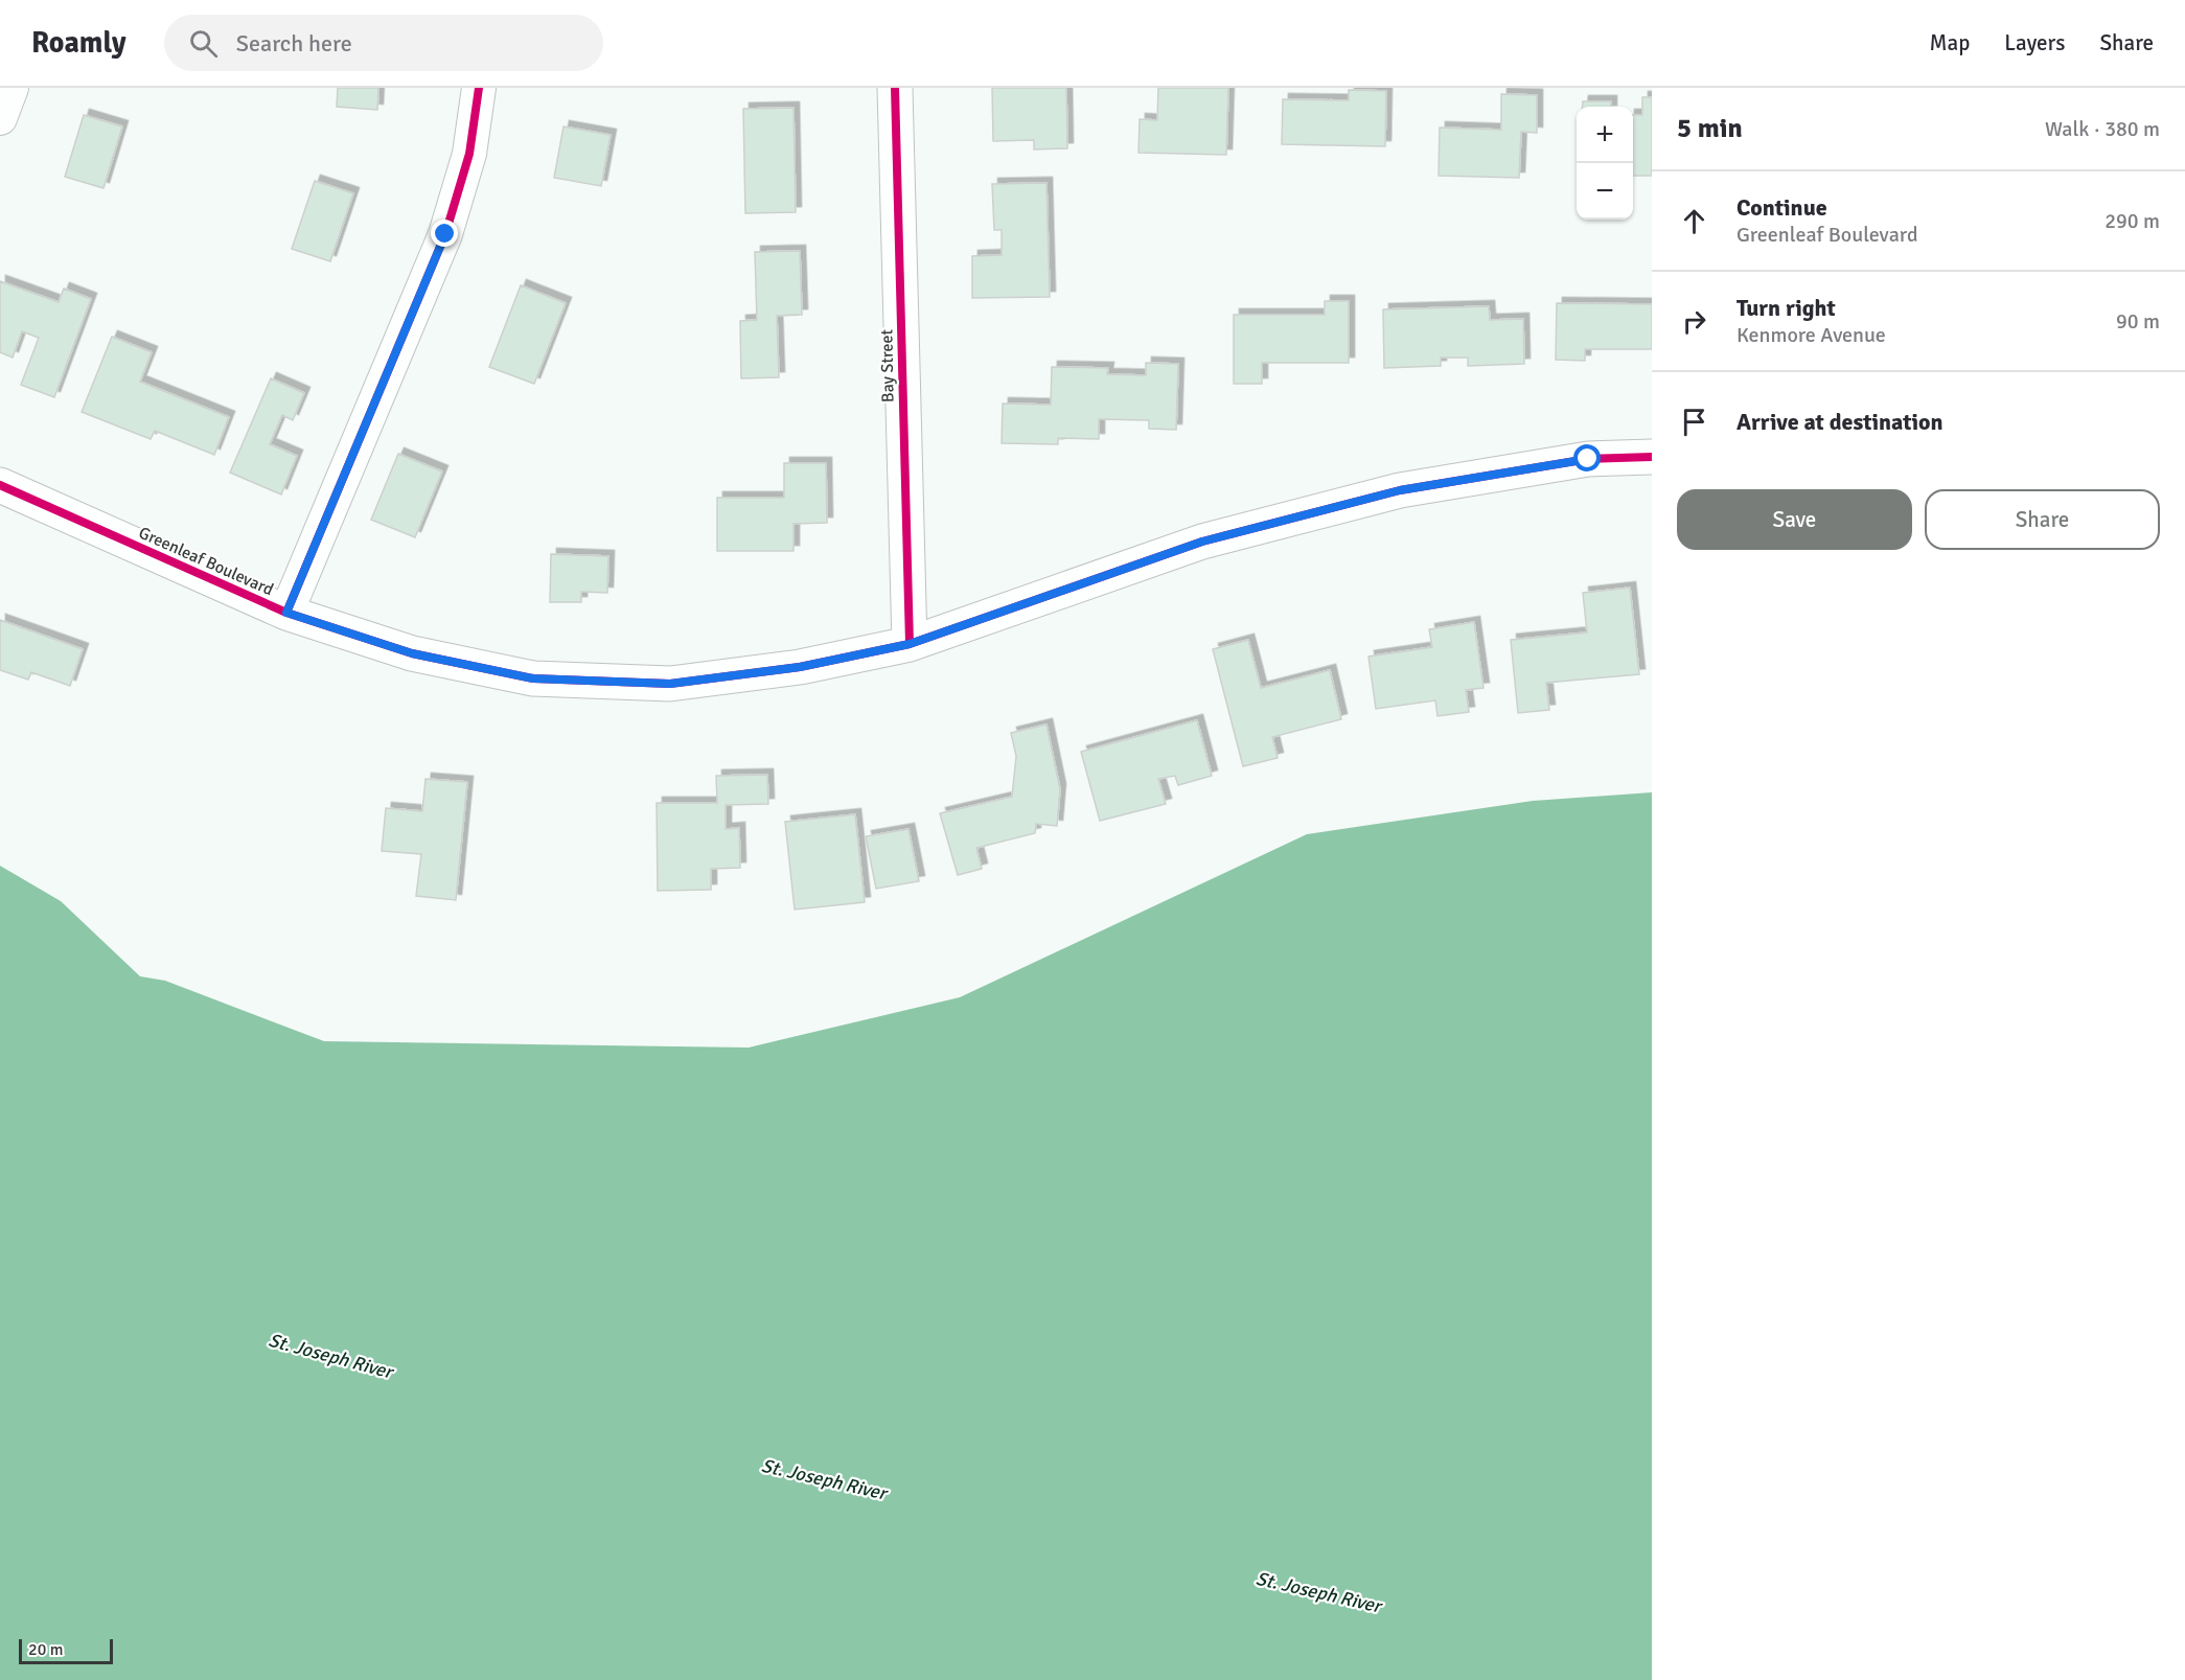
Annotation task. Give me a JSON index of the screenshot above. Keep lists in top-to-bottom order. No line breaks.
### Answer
{"streets":{"street":["Bay Street","Greenleaf Boulevard"]},"crossings":[["Bay Street","Greenleaf Boulevard"]],"water":["St. Joseph River"],"scale_bar":"20 m","page":{"header":"Roamly","search":"Search here","nav":["Map","Layers","Share"],"heading":["5 min","Walk · 380 m"],"map_buttons":["+","−"],"list":[["Continue","Greenleaf Boulevard","290 m"],["Turn right","Kenmore Avenue","90 m"],"Arrive at destination"],"buttons":["Save","Share"],"scale":"20 m"}}
